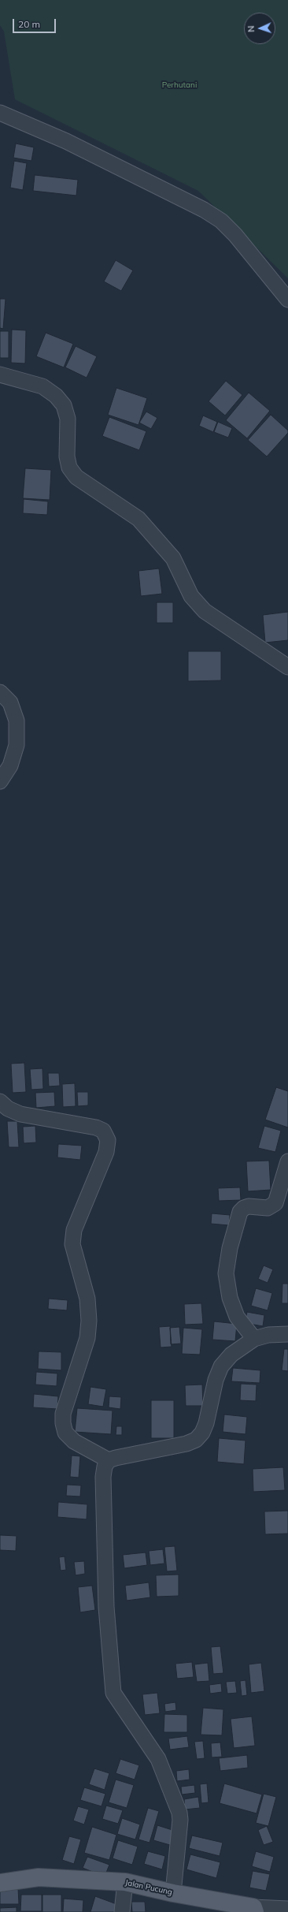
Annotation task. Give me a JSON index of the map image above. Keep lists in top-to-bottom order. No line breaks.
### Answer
{"streets":{"main road":["Jalan Pucung"]},"parks":["Perhutani"],"scale_bar":"20 m","north":"left"}
